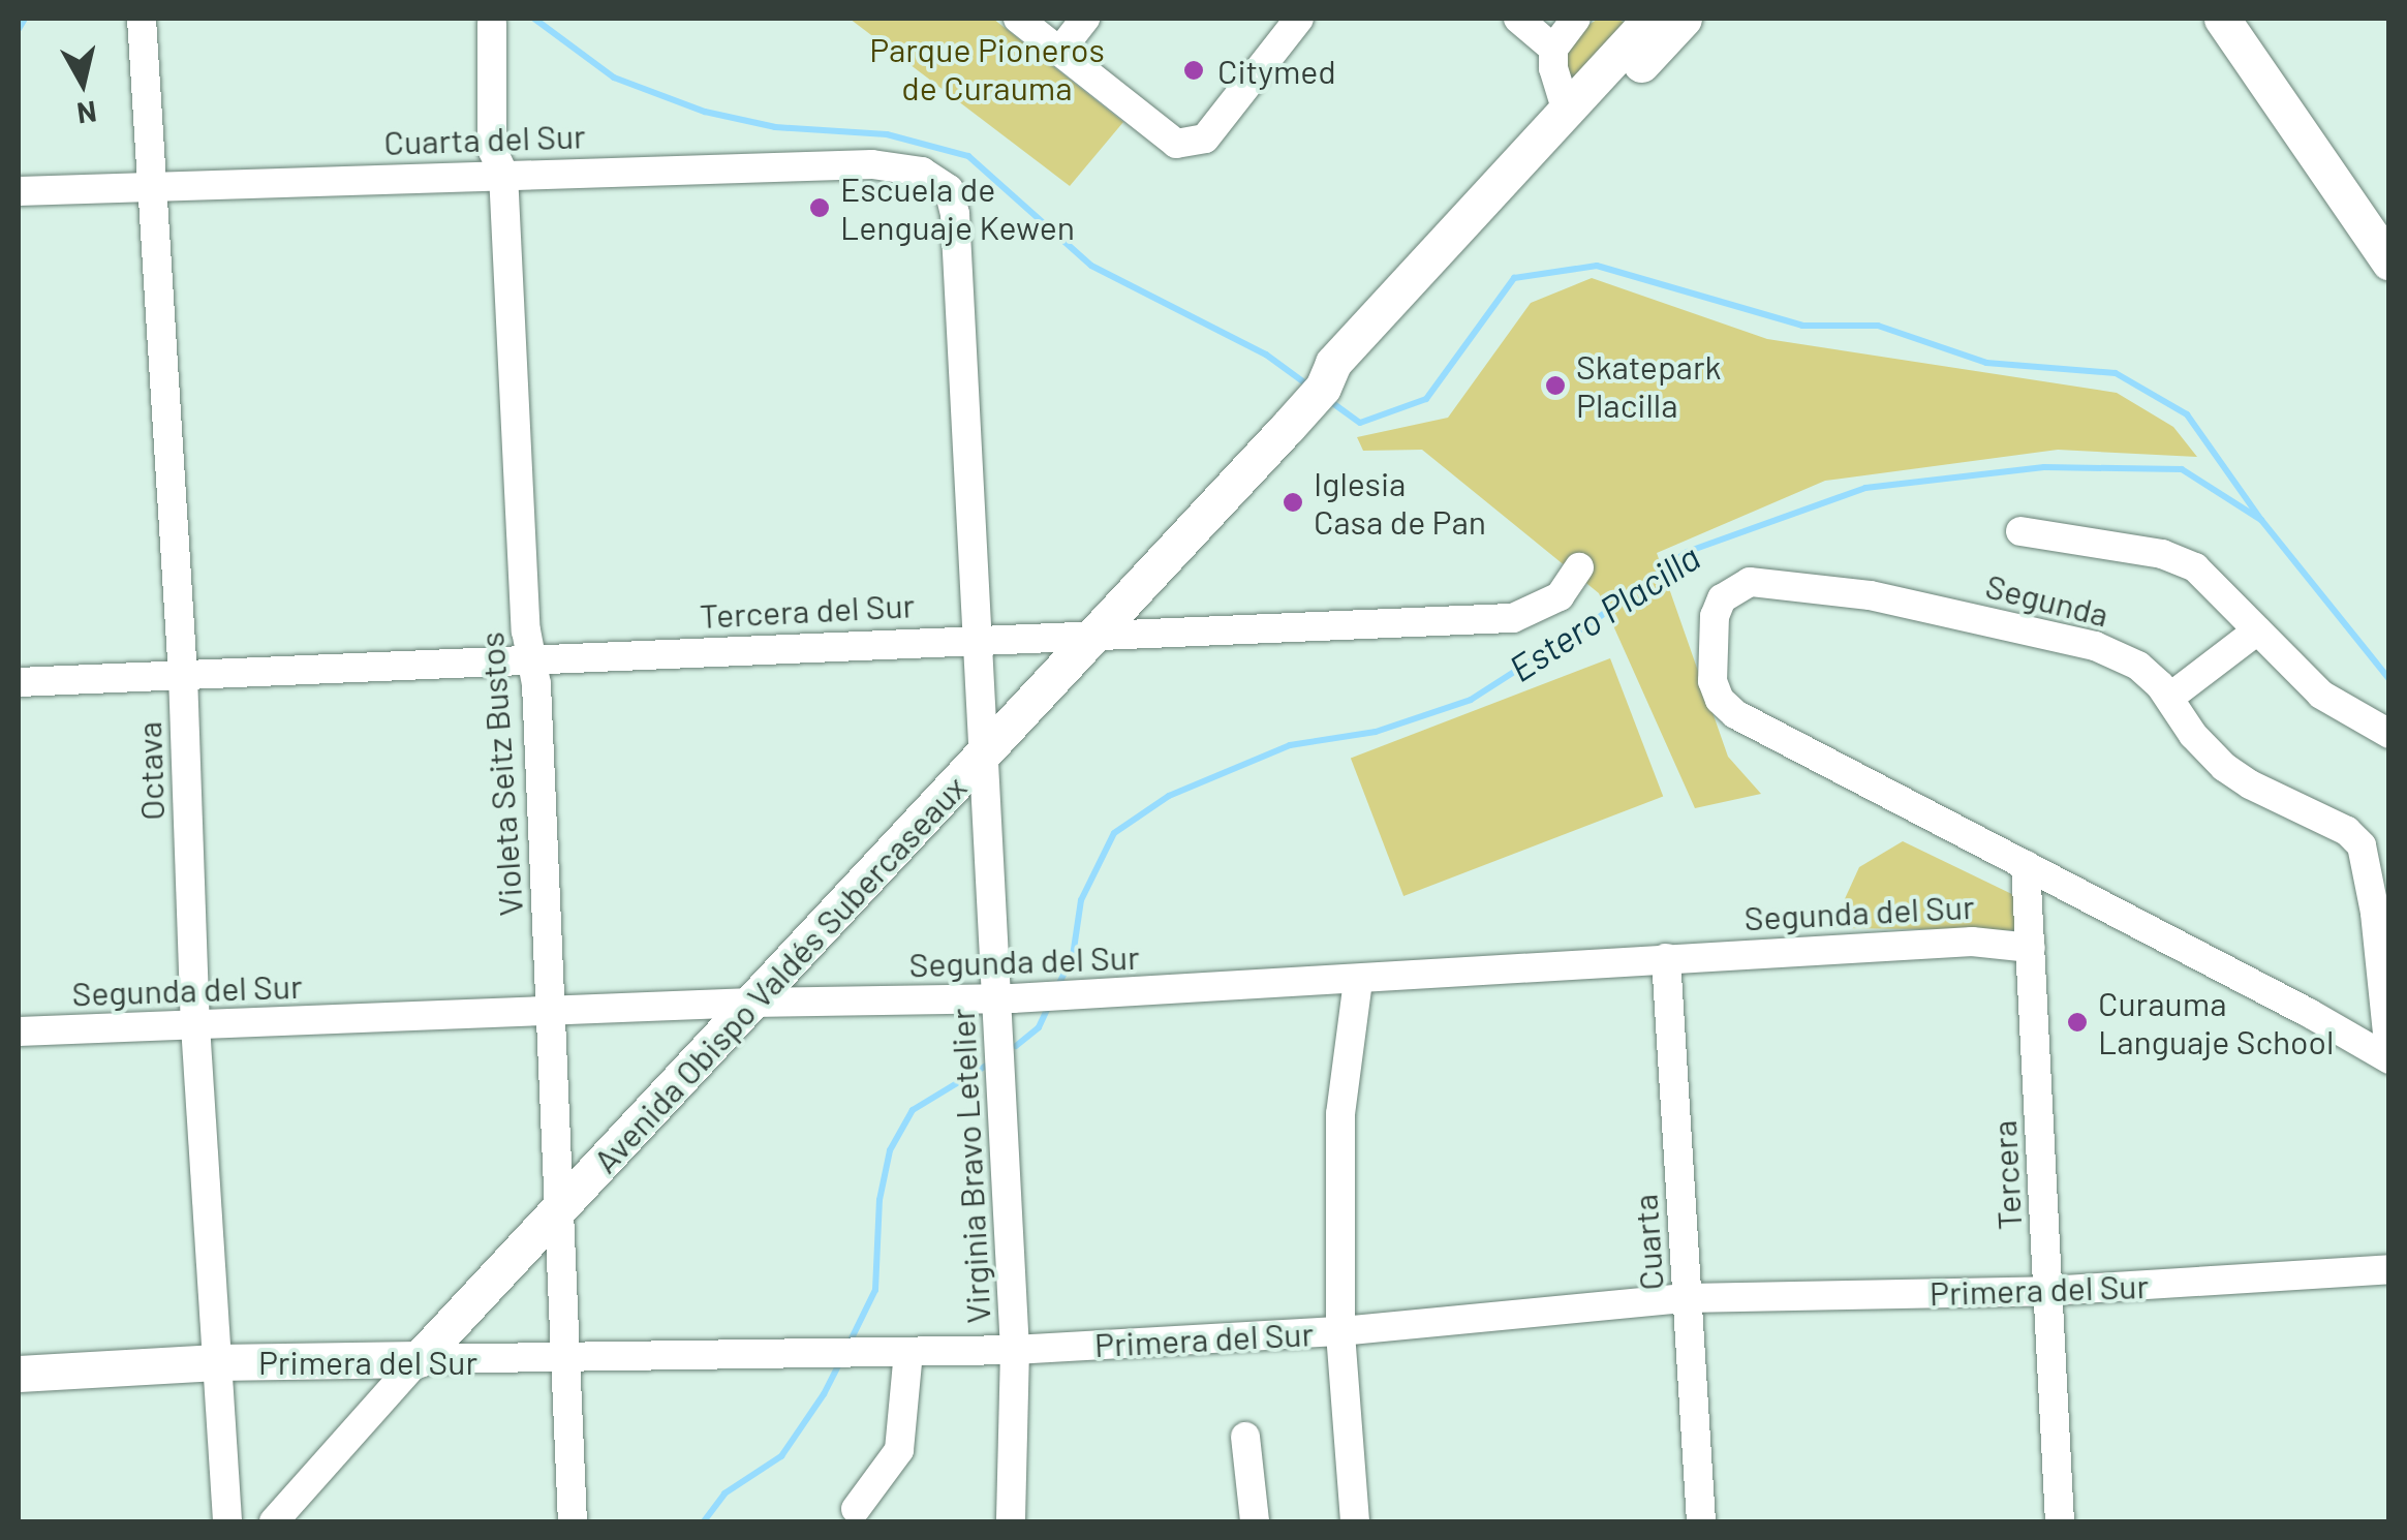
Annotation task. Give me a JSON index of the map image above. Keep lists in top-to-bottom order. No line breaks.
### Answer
{"streets":{"main road":["Avenida Obispo Valdés Subercaseaux","Primera del Sur"],"street":["Cuarta del Sur","Segunda","Tercera del Sur","Octava","Violeta Seitz Bustos","Segunda del Sur","Virginia Bravo Letelier","Tercera","Cuarta"]},"crossings":[["Cuarta del Sur","Octava"],["Cuarta del Sur","Violeta Seitz Bustos"],["Cuarta del Sur","Virginia Bravo Letelier"],["Segunda","Tercera"],["Tercera del Sur","Octava"],["Tercera del Sur","Violeta Seitz Bustos"],["Tercera del Sur","Avenida Obispo Valdés Subercaseaux"],["Tercera del Sur","Virginia Bravo Letelier"],["Octava","Segunda del Sur"],["Octava","Primera del Sur"],["Violeta Seitz Bustos","Segunda del Sur"],["Violeta Seitz Bustos","Avenida Obispo Valdés Subercaseaux"],["Violeta Seitz Bustos","Primera del Sur"],["Segunda del Sur","Avenida Obispo Valdés Subercaseaux"],["Segunda del Sur","Virginia Bravo Letelier"],["Segunda del Sur","Tercera"],["Segunda del Sur","Cuarta"],["Avenida Obispo Valdés Subercaseaux","Virginia Bravo Letelier"],["Avenida Obispo Valdés Subercaseaux","Primera del Sur"],["Virginia Bravo Letelier","Primera del Sur"],["Tercera","Primera del Sur"],["Cuarta","Primera del Sur"]],"water":["Estero Placilla"],"parks":["Parque Pioneros de Curauma"],"places":["Citymed","Escuela de Lenguaje Kewen","Skatepark Placilla","Iglesia Casa de Pan","Curauma Languaje School"],"north":"bottom"}
